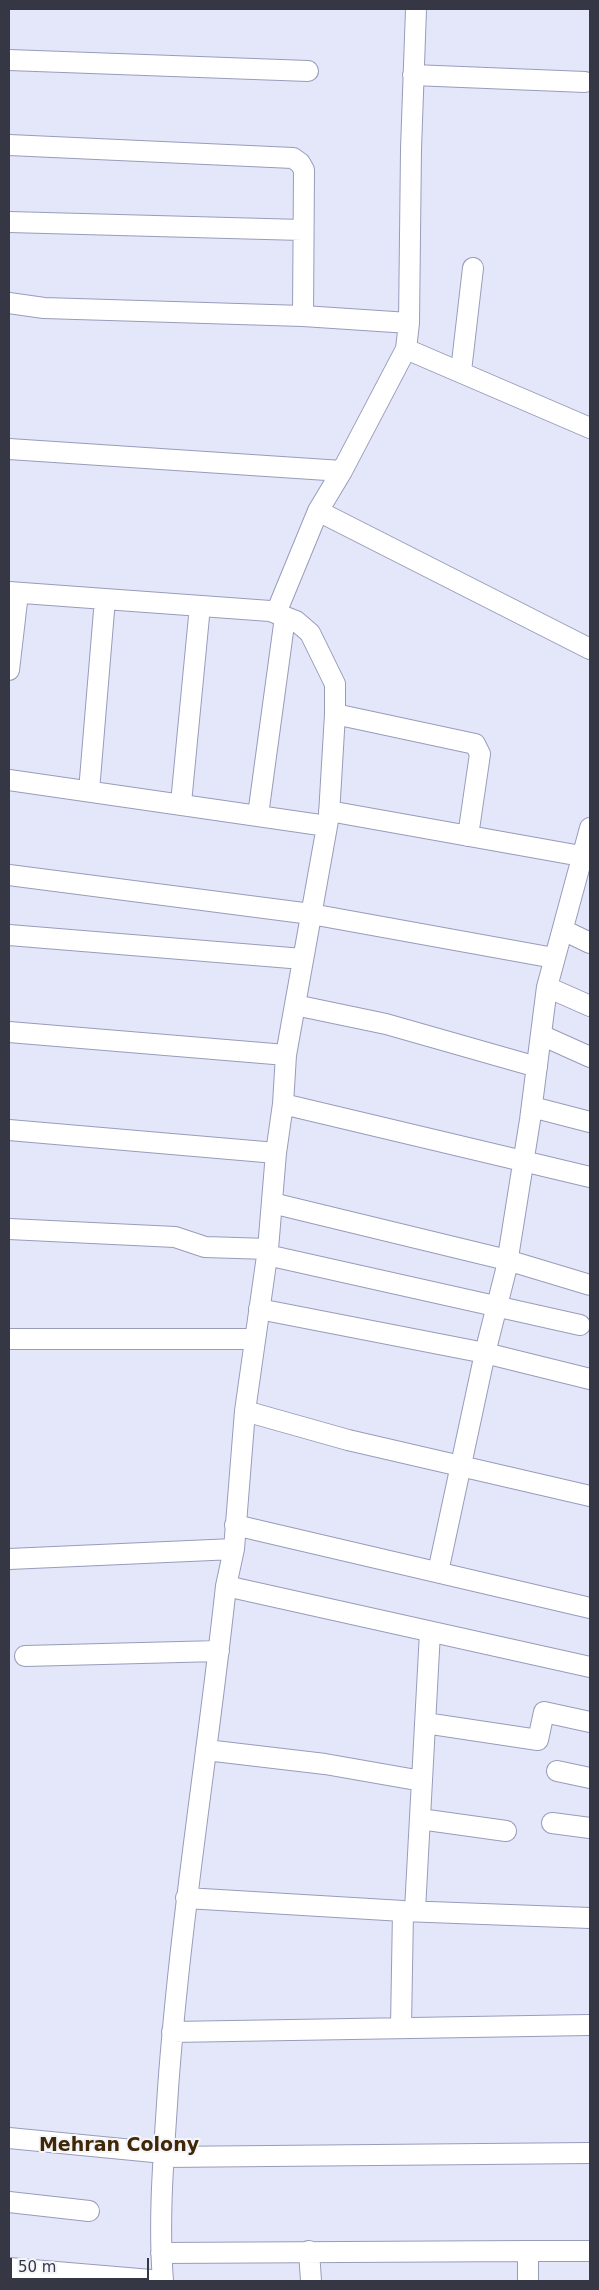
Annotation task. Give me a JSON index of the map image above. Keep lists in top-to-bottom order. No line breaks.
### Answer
{"districts":["Mehran Colony"],"scale_bar":"50 m"}
